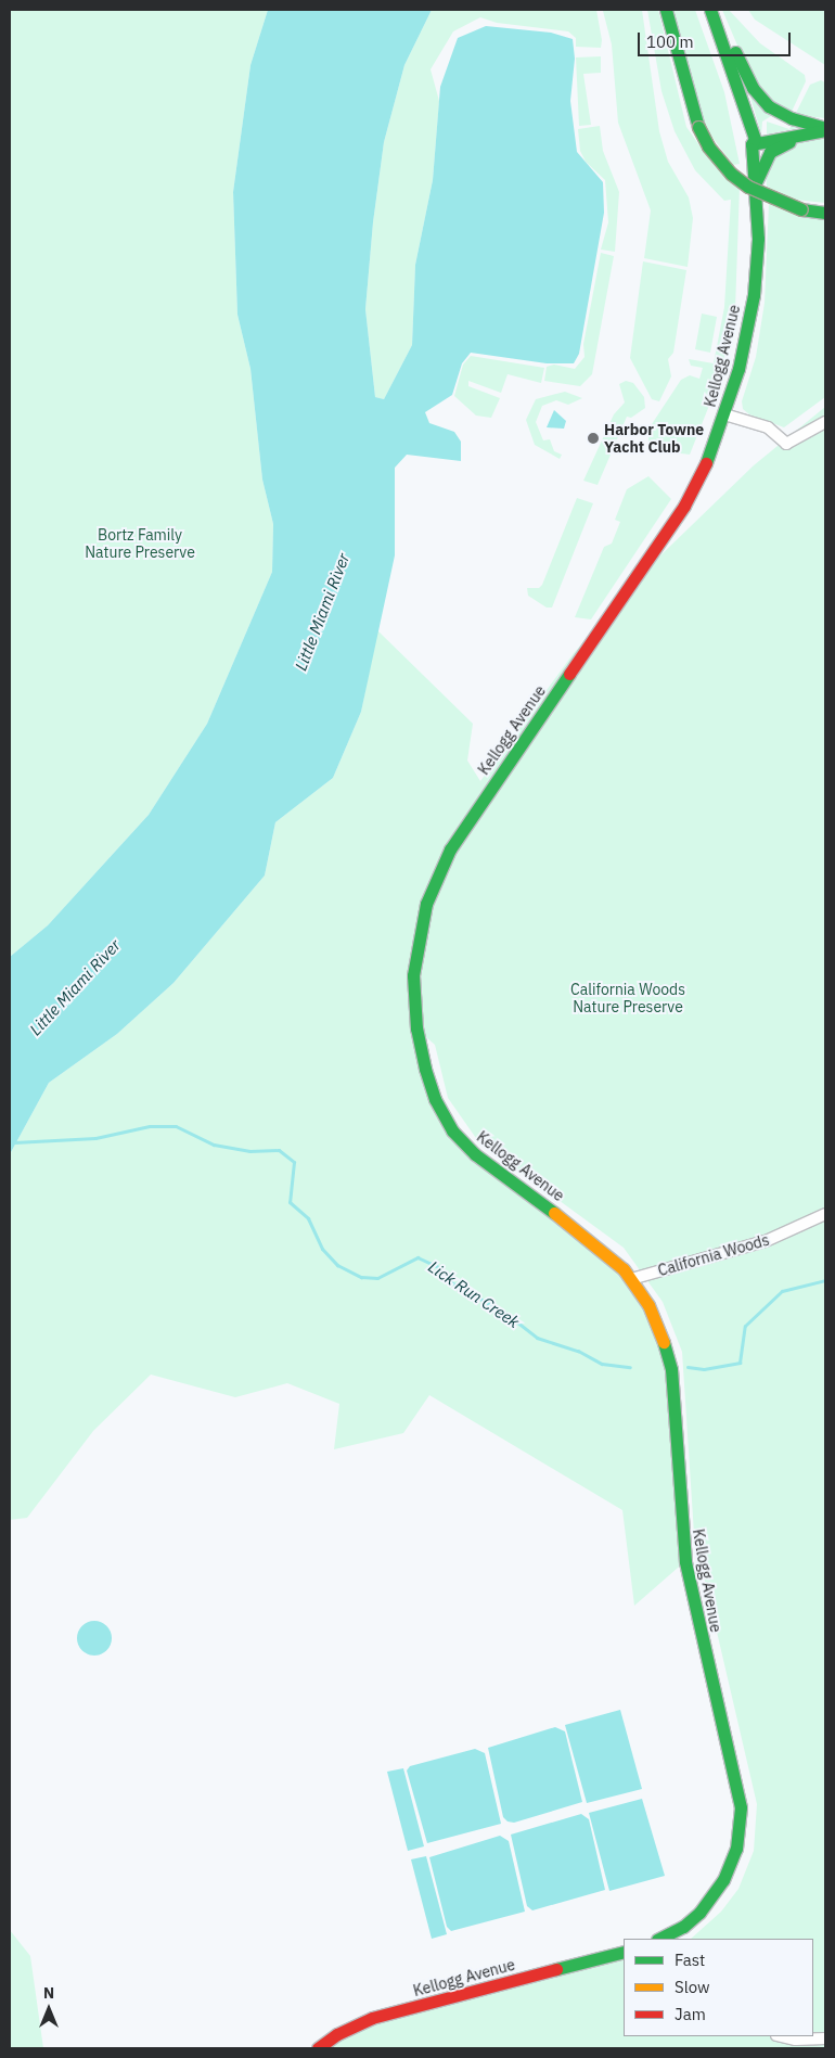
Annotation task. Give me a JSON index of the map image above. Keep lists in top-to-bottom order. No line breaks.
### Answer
{"streets":{"main road":["Kellogg Avenue"],"street":["California Woods"]},"crossings":[["Kellogg Avenue","California Woods"]],"water":["Little Miami River","Lick Run Creek"],"parks":["Bortz Family Nature Preserve","California Woods Nature Preserve"],"places":["Harbor Towne Yacht Club"],"legend":["Fast","Slow","Jam"],"scale_bar":"100 m","north":"top"}
